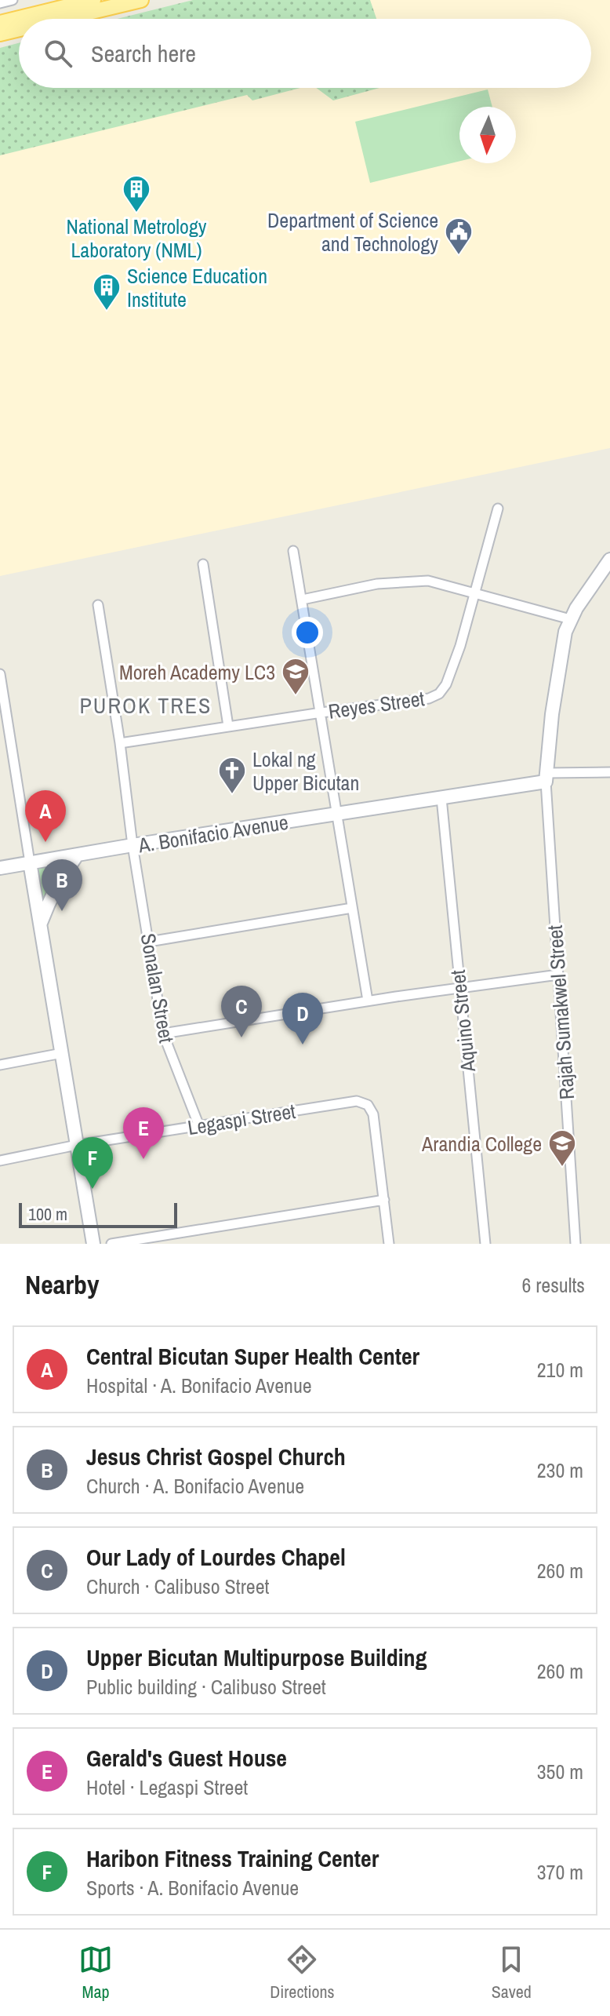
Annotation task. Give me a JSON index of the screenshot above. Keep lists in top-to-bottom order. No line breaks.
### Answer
{"streets":{"street":["Reyes Street","A. Bonifacio Avenue","Sonalan Street","Rajah Sumakwel Street","Aquino Street","Legaspi Street"]},"crossings":[["Reyes Street","Sonalan Street"],["A. Bonifacio Avenue","Sonalan Street"],["A. Bonifacio Avenue","Rajah Sumakwel Street"],["A. Bonifacio Avenue","Aquino Street"],["Sonalan Street","Legaspi Street"]],"districts":["PUROK TRES"],"places":{"building":["National Metrology Laboratory (NML)","Science Education Institute"],"public building":["Department of Science and Technology"],"school or university":["Moreh Academy LC3","Arandia College"],"church":["Lokal ng Upper Bicutan"]},"scale_bar":"100 m","north":"bottom","page":{"search":"Search here","pins":["A","B","C","D","E","F"],"scale":"100 m","heading":["Nearby","6 results"],"list":[{"mark":"A","name":"Central Bicutan Super Health Center","note":"Hospital · A. Bonifacio Avenue","value":"210 m"},{"mark":"B","name":"Jesus Christ Gospel Church","note":"Church · A. Bonifacio Avenue","value":"230 m"},{"mark":"C","name":"Our Lady of Lourdes Chapel","note":"Church · Calibuso Street","value":"260 m"},{"mark":"D","name":"Upper Bicutan Multipurpose Building","note":"Public building · Calibuso Street","value":"260 m"},{"mark":"E","name":"Gerald's Guest House","note":"Hotel · Legaspi Street","value":"350 m"},{"mark":"F","name":"Haribon Fitness Training Center","note":"Sports · A. Bonifacio Avenue","value":"370 m"}],"nav":["Map","Directions","Saved"]}}
